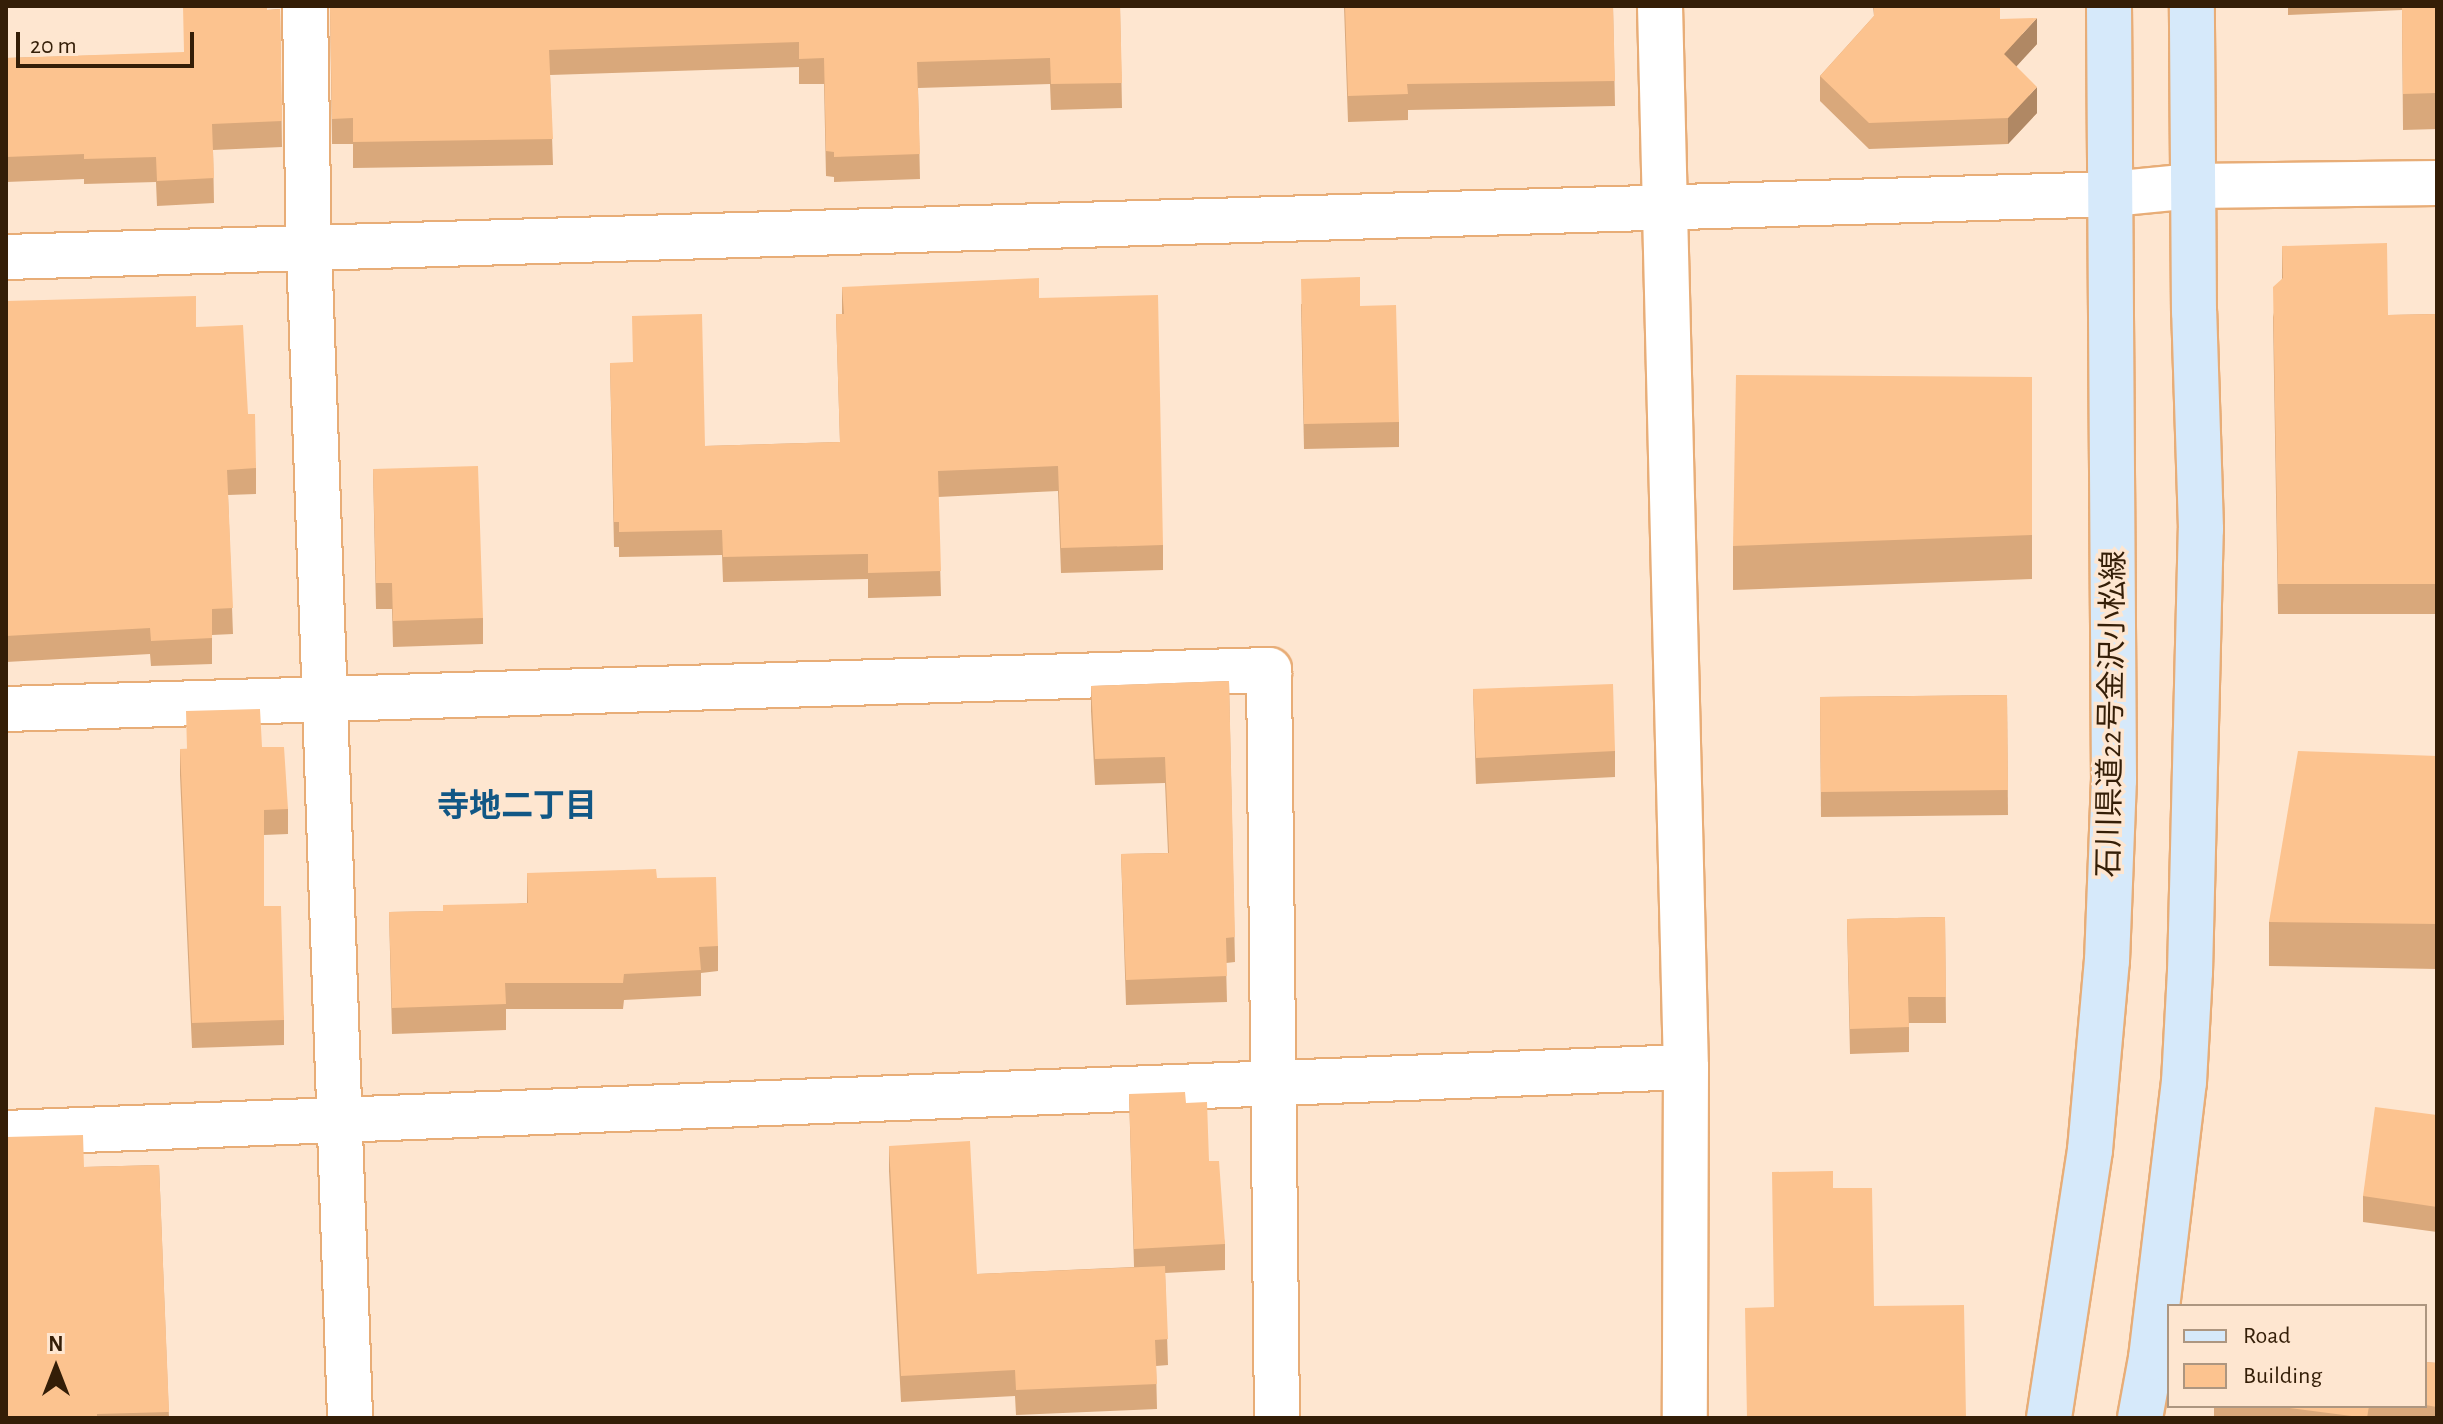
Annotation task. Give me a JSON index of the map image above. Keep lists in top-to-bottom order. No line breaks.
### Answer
{"streets":{"main road":["石川県道22号金沢小松線"]},"districts":["寺地二丁目"],"legend":["Road","Building"],"scale_bar":"20 m","north":"top"}
